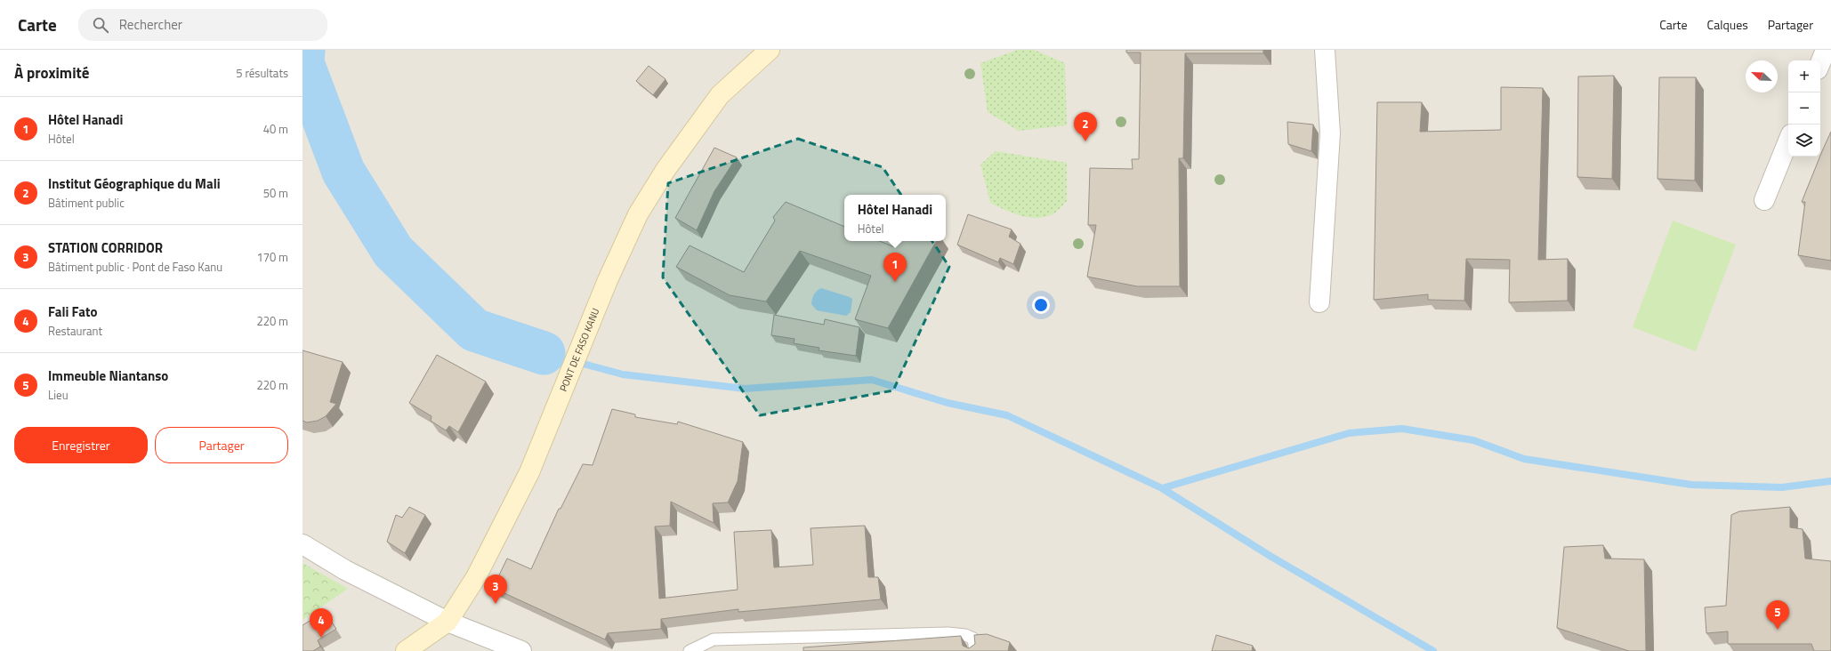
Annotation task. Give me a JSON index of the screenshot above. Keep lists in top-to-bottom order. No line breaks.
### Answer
{"streets":{"main road":["PONT DE FASO KANU"]},"north":"top left","page":{"header":"Carte","search":"Rechercher","nav":["Carte","Calques","Partager"],"heading":["À proximité","5 résultats"],"map_buttons":["+","−"],"list":[{"mark":"1","name":"Hôtel Hanadi","note":"Hôtel","value":"40 m"},{"mark":"2","name":"Institut Géographique du Mali","note":"Bâtiment public","value":"50 m"},{"mark":"3","name":"STATION CORRIDOR","note":"Bâtiment public · Pont de Faso Kanu","value":"170 m"},{"mark":"4","name":"Fali Fato","note":"Restaurant","value":"220 m"},{"mark":"5","name":"Immeuble Niantanso","note":"Lieu","value":"220 m"}],"pins":["2","1","3","5","4"],"popup":["Hôtel Hanadi","Hôtel"],"buttons":["Enregistrer","Partager"]}}
